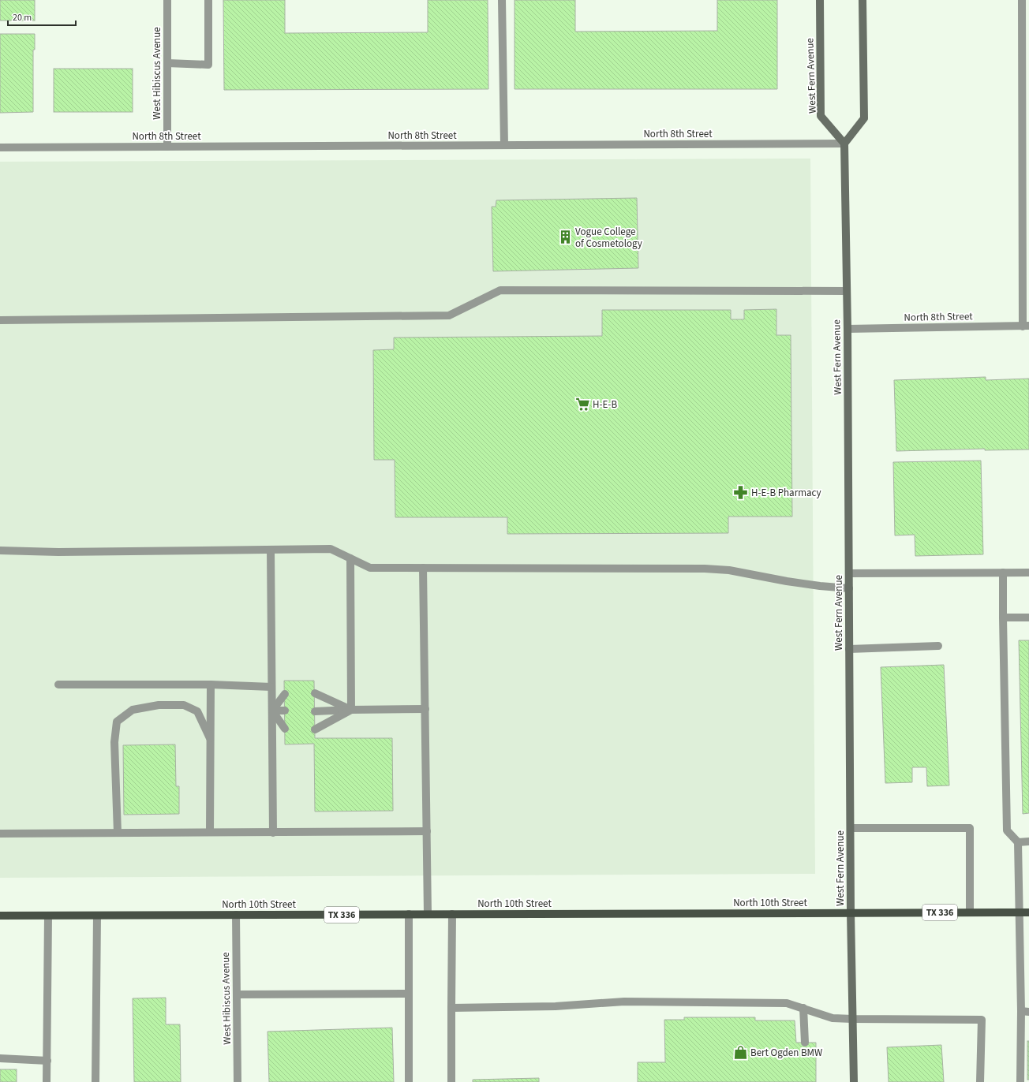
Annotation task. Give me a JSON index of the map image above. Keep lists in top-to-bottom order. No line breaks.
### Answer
{"streets":{"main road":["North 10th Street","TX 336"],"street":["West Hibiscus Avenue","West Fern Avenue","North 8th Street"]},"crossings":[["West Hibiscus Avenue","North 8th Street"],["West Hibiscus Avenue","North 10th Street"],["West Fern Avenue","North 8th Street"],["West Fern Avenue","North 10th Street"]],"places":{"building":["Vogue College of Cosmetology"],"supermarket":["H-E-B"],"pharmacy":["H-E-B Pharmacy"],"shop":["Bert Ogden BMW"]},"scale_bar":"20 m"}
